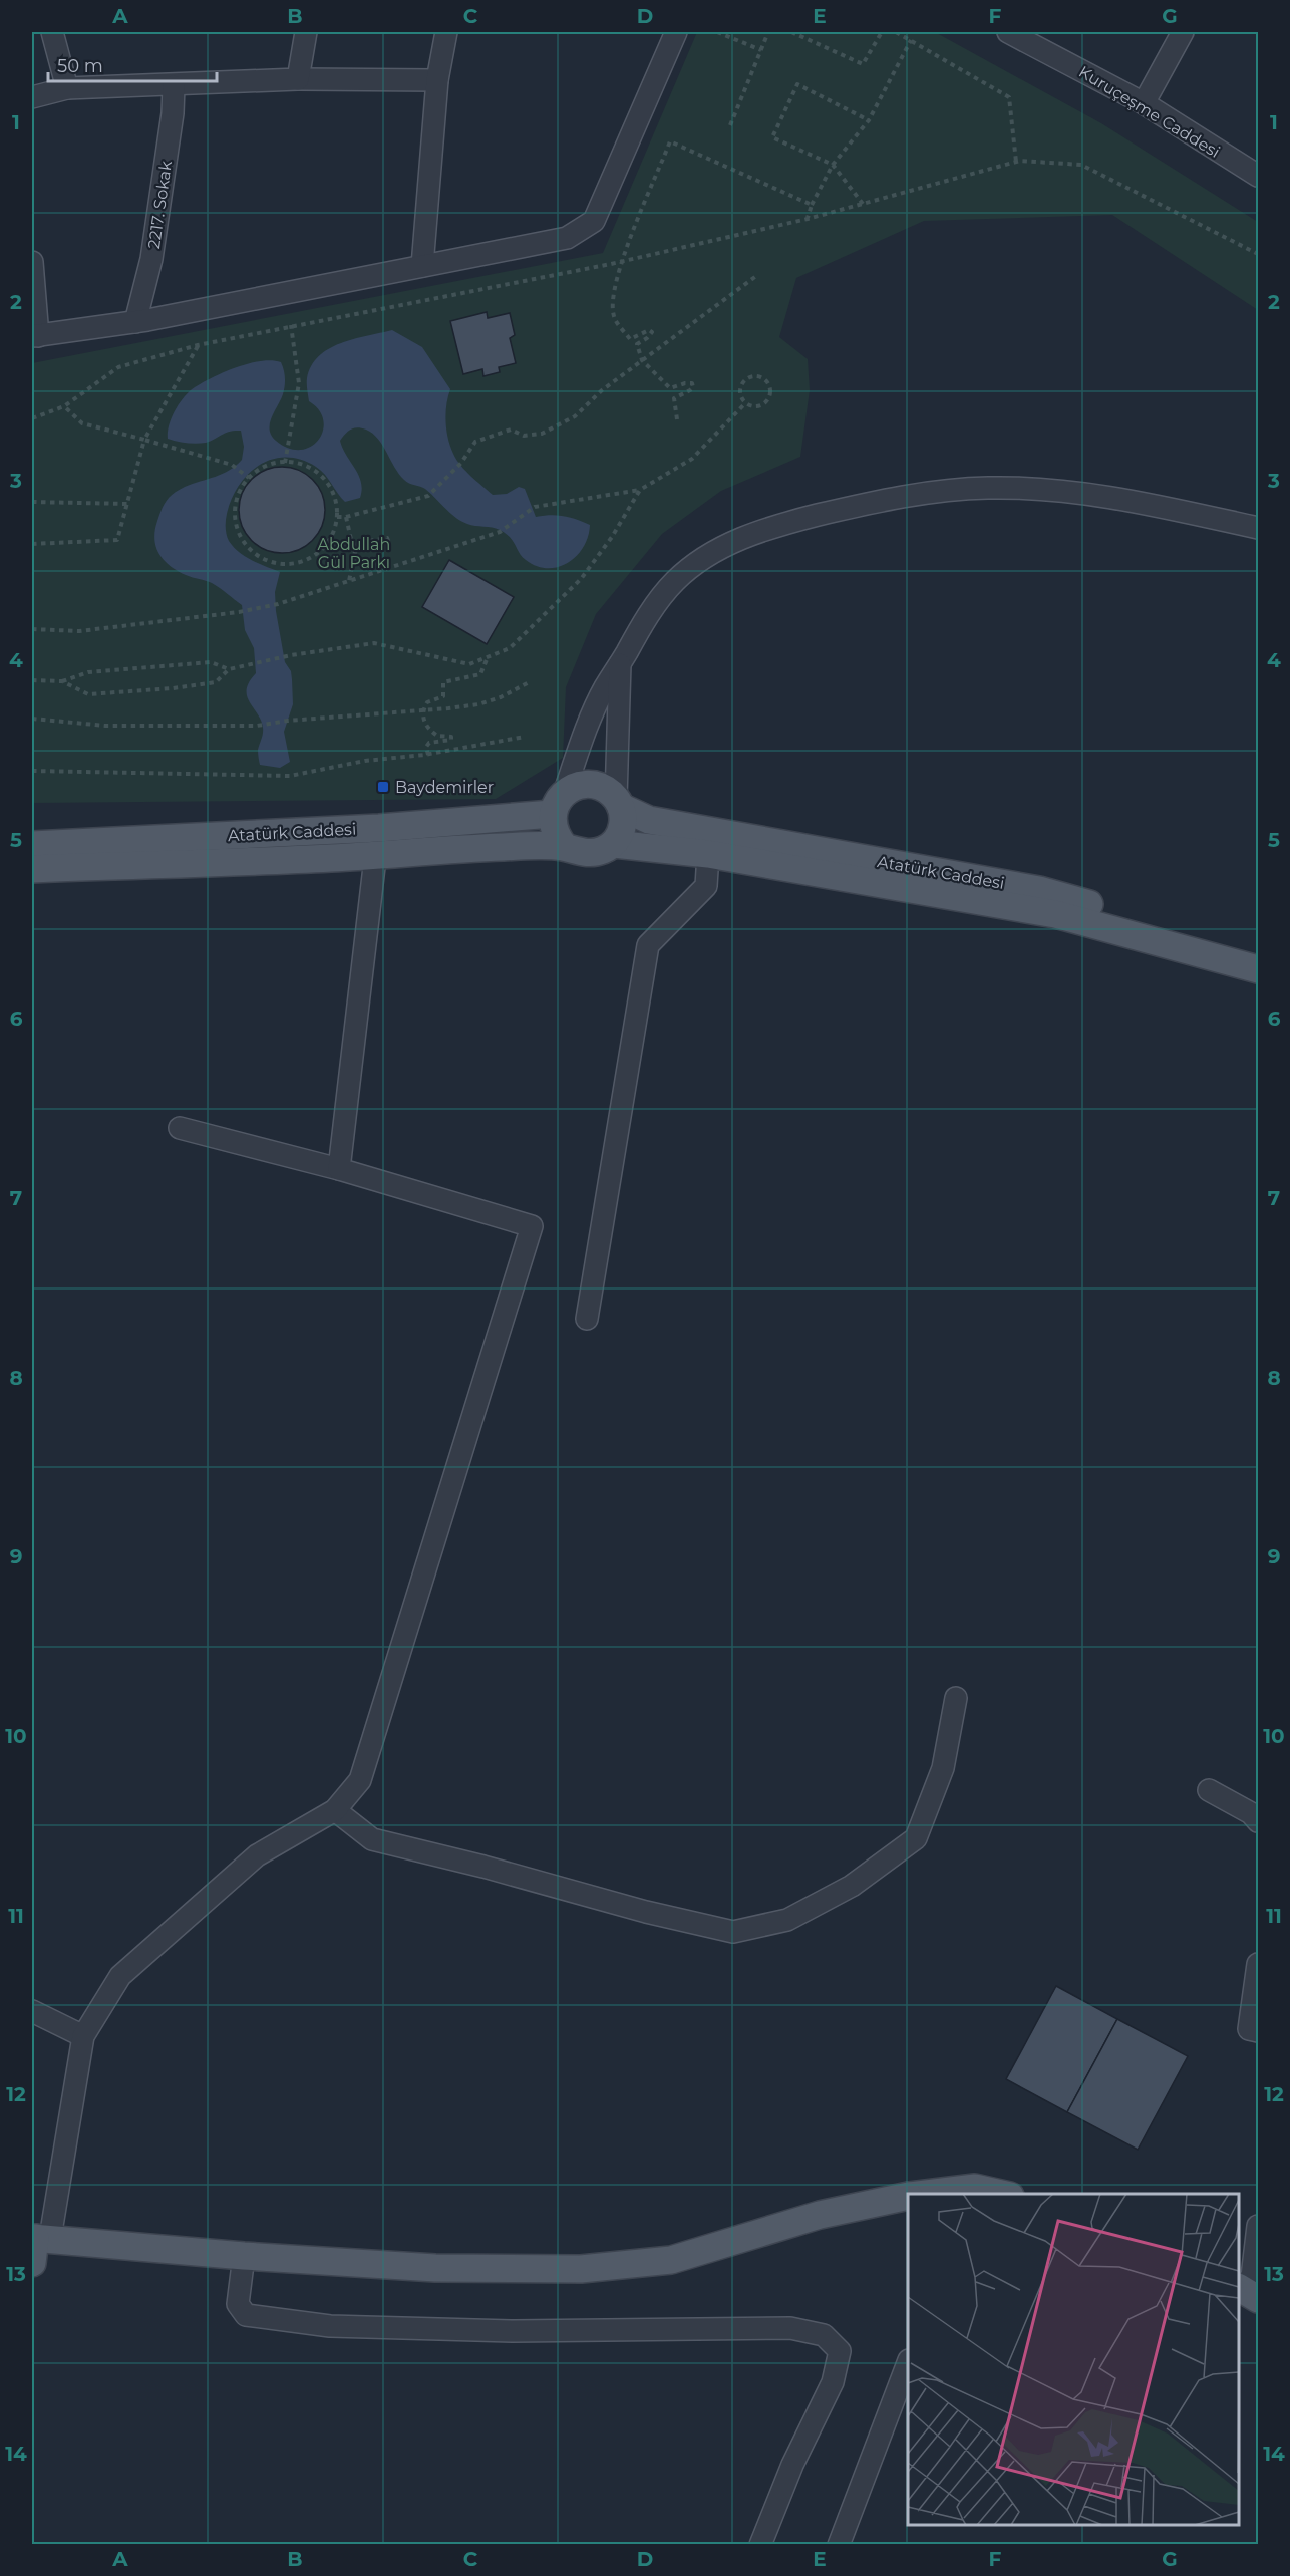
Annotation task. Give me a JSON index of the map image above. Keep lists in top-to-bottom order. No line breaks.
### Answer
{"streets":{"main road":["Atatürk Caddesi"],"street":["Kuruçeşme Caddesi","2217. Sokak"]},"parks":["Abdullah Gül Parkı"],"places":{"transit":["Baydemirler"]},"scale_bar":"50 m","grid":{"columns":["A","B","C","D","E","F","G"],"rows":["1","2","3","4","5","6","7","8","9","10","11","12","13","14"]}}
